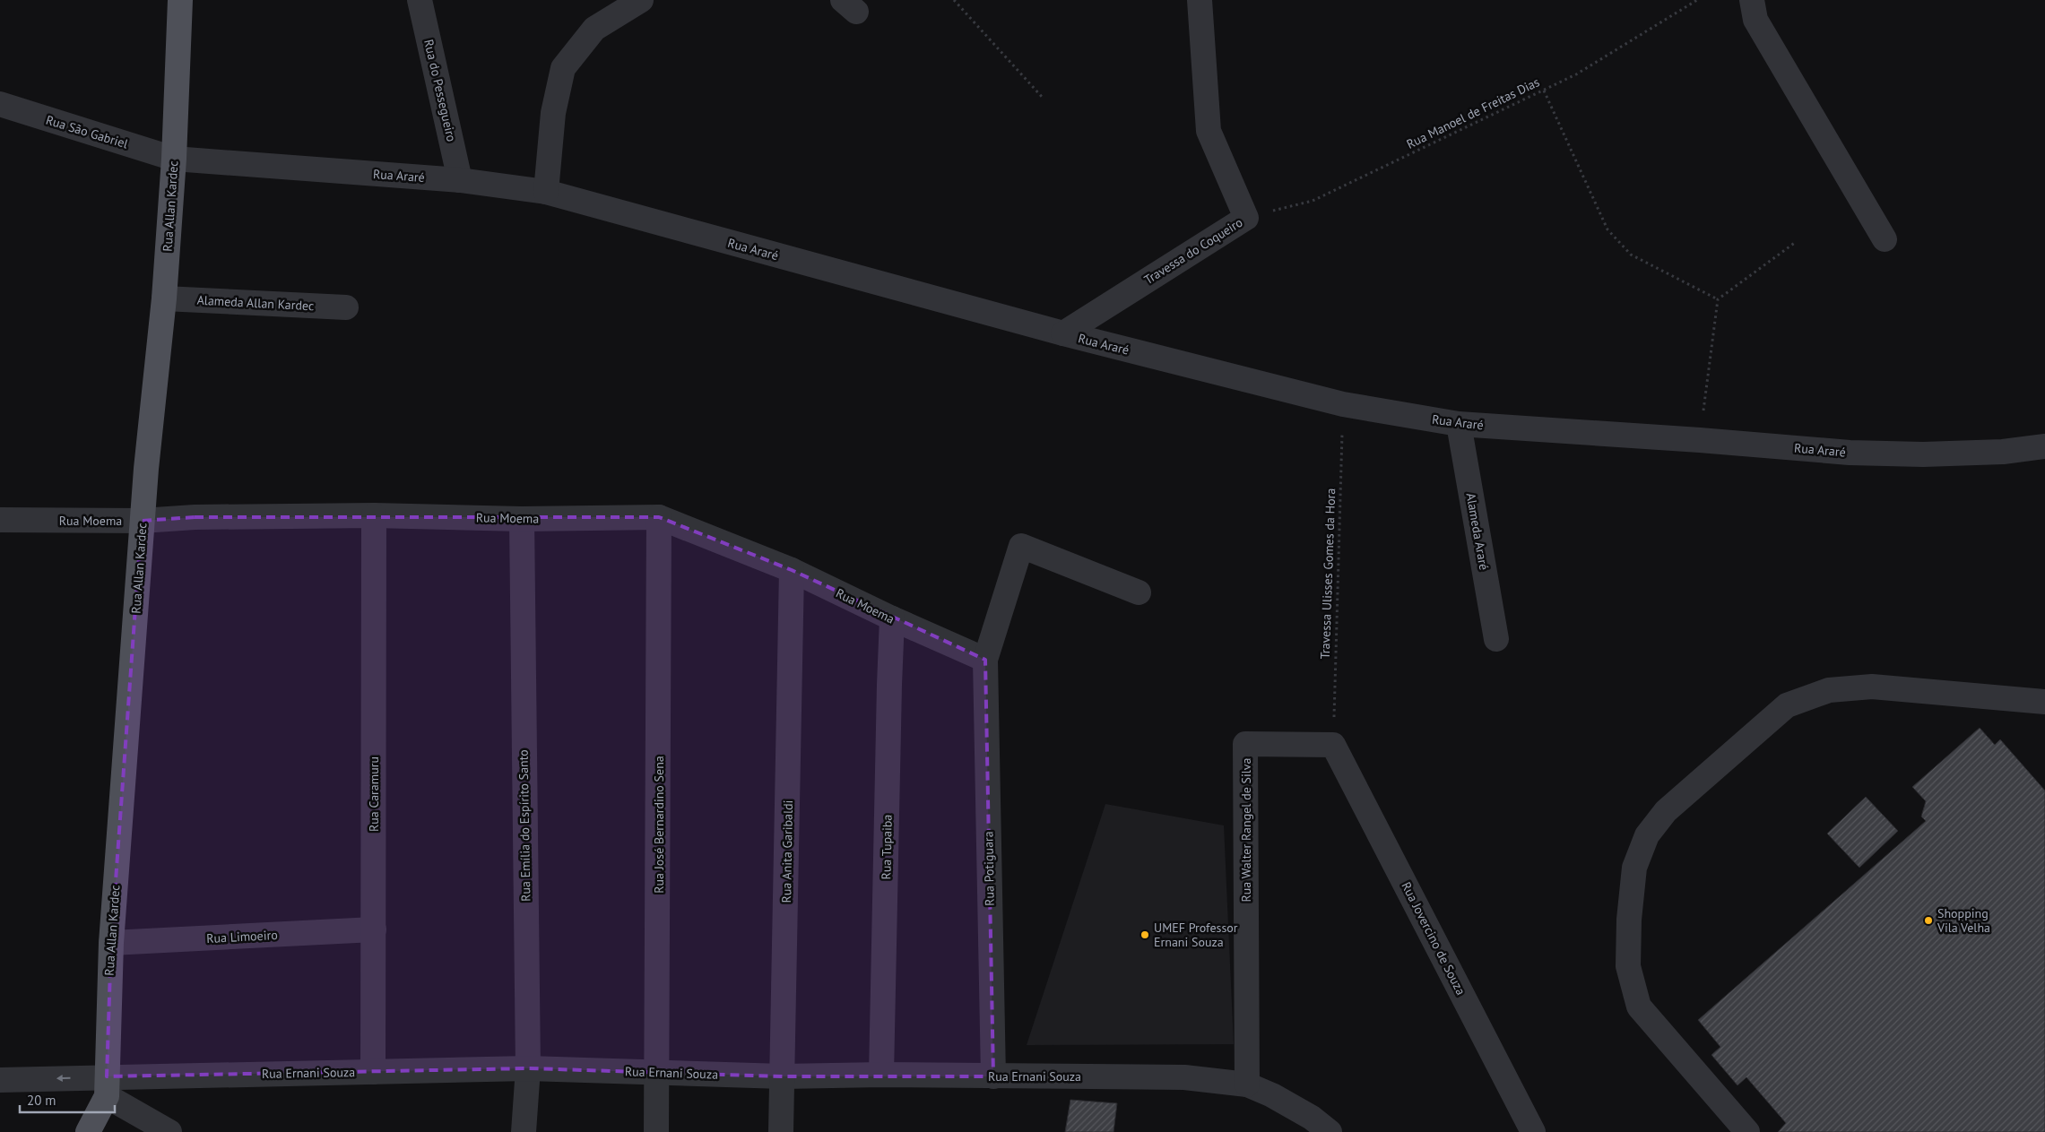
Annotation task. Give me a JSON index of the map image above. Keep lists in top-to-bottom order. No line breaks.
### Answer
{"streets":{"main road":["Rua Allan Kardec"],"street":["Rua do Pessegueiro","Rua São Gabriel","Rua Araré","Travessa do Coqueiro","Alameda Allan Kardec","Rua Moema","Alameda Araré","Rua Caramuru","Rua José Bernardino Sena","Rua Emília do Espírito Santo","Rua Walter Rangel de Silva","Rua Tupaiba","Rua Anita Garibaldi","Rua Potiguara","Rua Limoeiro","Rua Jovercino de Souza","Rua Ernani Souza"],"path":["Rua Manoel de Freitas Dias","Travessa Ulisses Gomes da Hora"]},"crossings":[["Rua do Pessegueiro","Rua Araré"],["Rua Manoel de Freitas Dias","Travessa do Coqueiro"],["Rua São Gabriel","Rua Araré"],["Rua São Gabriel","Rua Allan Kardec"],["Rua Araré","Rua Allan Kardec"],["Rua Araré","Travessa do Coqueiro"],["Rua Araré","Alameda Araré"],["Rua Araré","Travessa Ulisses Gomes da Hora"],["Rua Allan Kardec","Alameda Allan Kardec"],["Rua Allan Kardec","Rua Moema"],["Rua Allan Kardec","Rua Limoeiro"],["Rua Allan Kardec","Rua Ernani Souza"],["Rua Moema","Rua Caramuru"],["Rua Moema","Rua José Bernardino Sena"],["Rua Moema","Rua Emília do Espírito Santo"],["Rua Moema","Rua Tupaiba"],["Rua Moema","Rua Anita Garibaldi"],["Rua Moema","Rua Potiguara"],["Travessa Ulisses Gomes da Hora","Rua Walter Rangel de Silva"],["Travessa Ulisses Gomes da Hora","Rua Jovercino de Souza"],["Rua Caramuru","Rua Limoeiro"],["Rua Caramuru","Rua Ernani Souza"],["Rua José Bernardino Sena","Rua Ernani Souza"],["Rua Emília do Espírito Santo","Rua Ernani Souza"],["Rua Walter Rangel de Silva","Rua Jovercino de Souza"],["Rua Walter Rangel de Silva","Rua Ernani Souza"],["Rua Tupaiba","Rua Ernani Souza"],["Rua Anita Garibaldi","Rua Ernani Souza"],["Rua Potiguara","Rua Ernani Souza"]],"places":["Shopping Vila Velha","UMEF Professor Ernani Souza"],"scale_bar":"20 m"}
